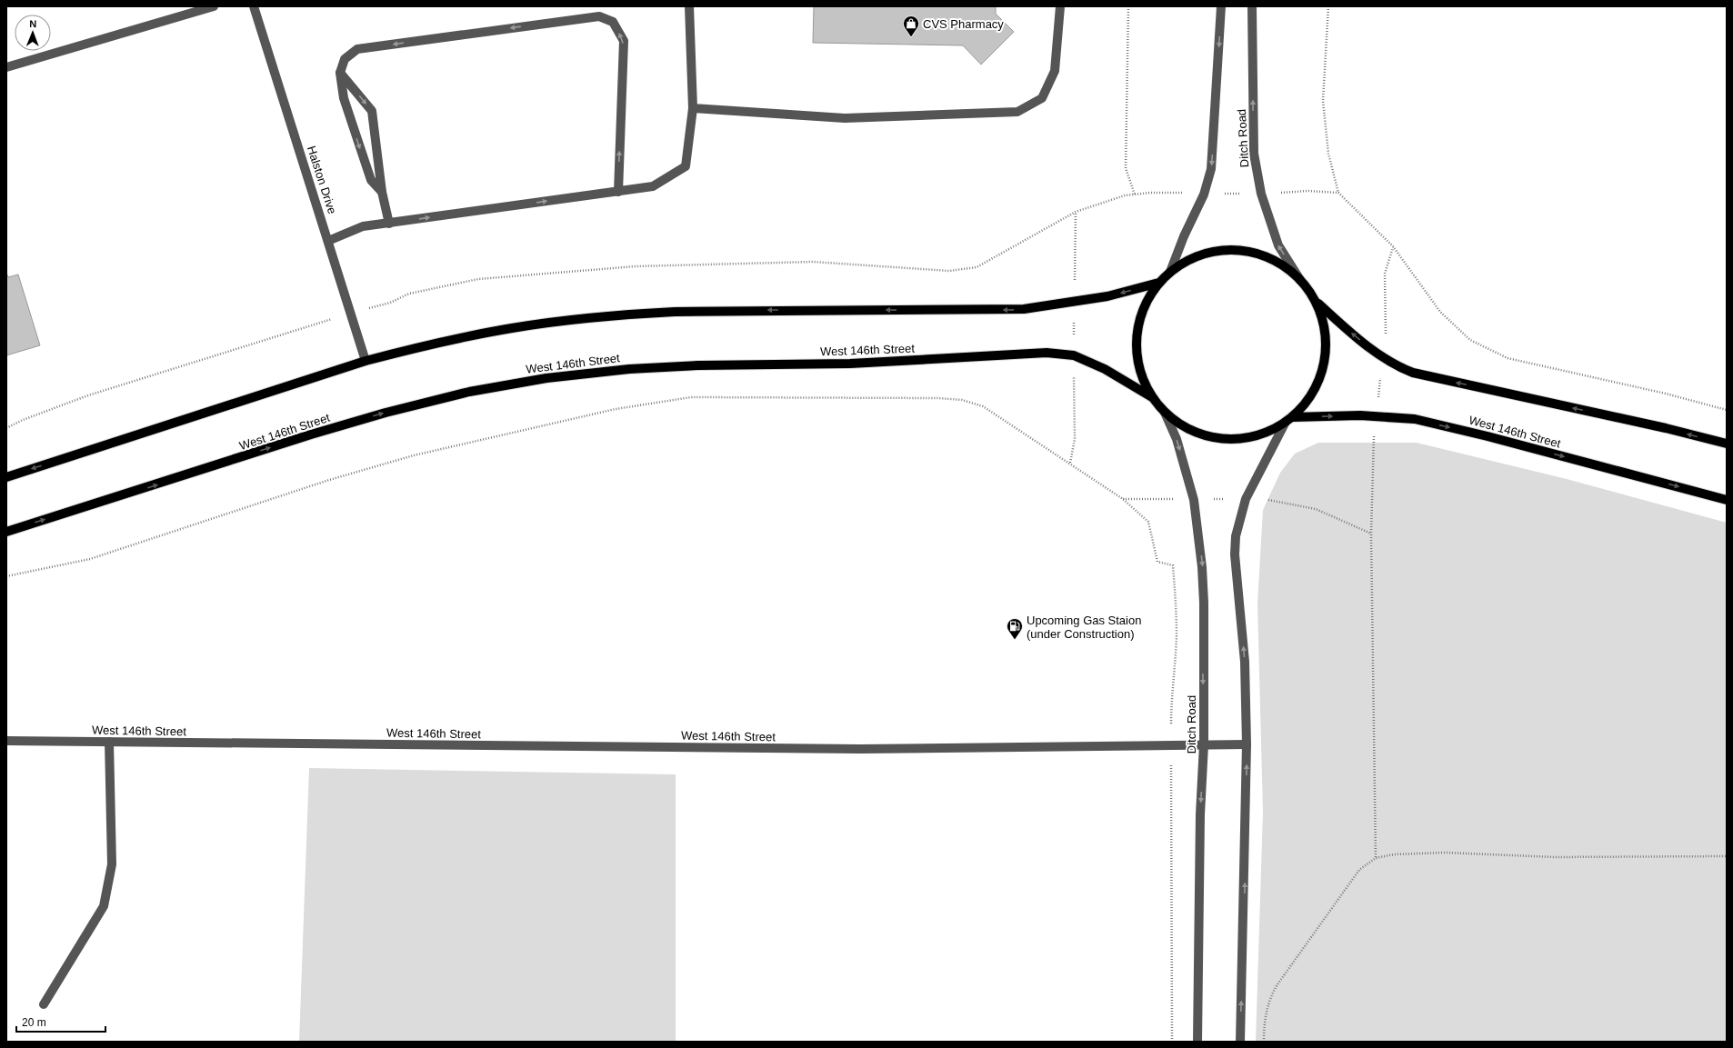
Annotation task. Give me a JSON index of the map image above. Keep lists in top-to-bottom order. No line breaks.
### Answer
{"streets":{"main road":["West 146th Street"],"street":["Ditch Road","Halston Drive"]},"crossings":[["Ditch Road","West 146th Street"]],"places":{"shop":["CVS Pharmacy"],"fuel station":["Upcoming Gas Staion (under Construction)"]},"scale_bar":"20 m","north":"top"}
